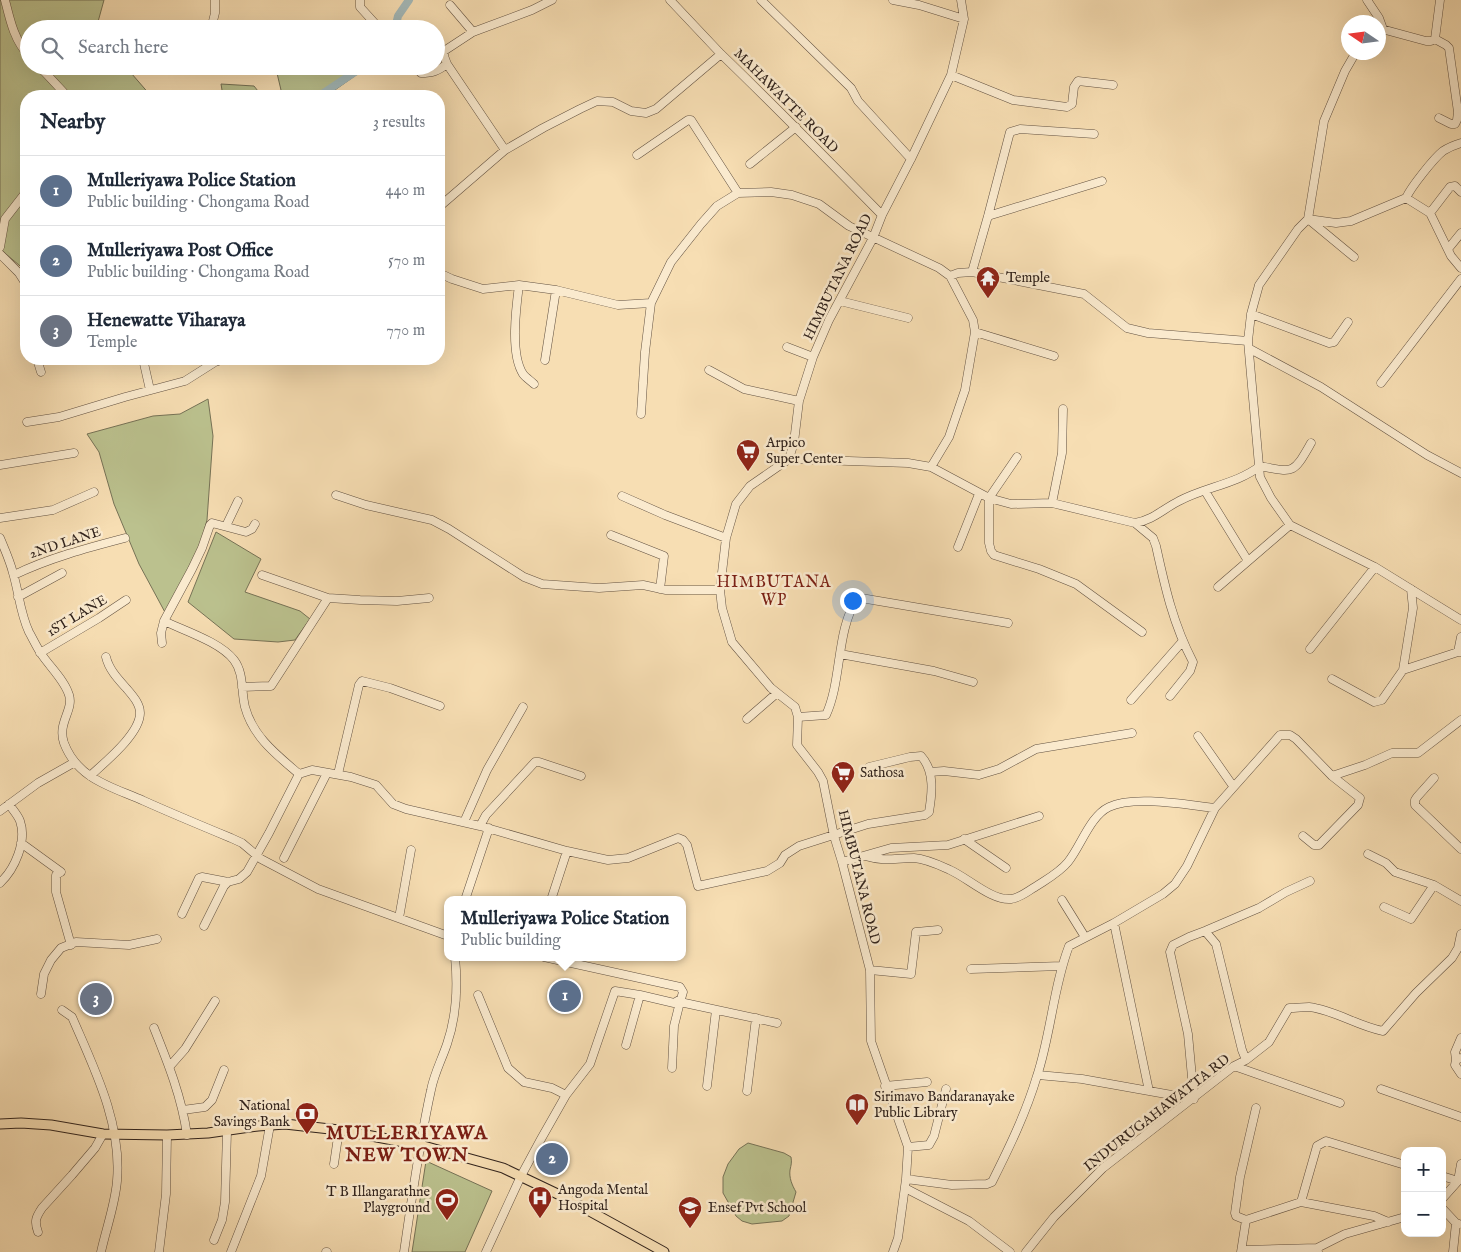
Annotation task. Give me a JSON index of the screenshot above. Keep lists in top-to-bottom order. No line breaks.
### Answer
{"streets":{"street":["MAHAWATTE ROAD","HIMBUTANA ROAD","2ND LANE","1ST LANE","INDURUGAHAWATTA RD"]},"crossings":[["MAHAWATTE ROAD","HIMBUTANA ROAD"]],"districts":["HIMBUTANA WP","MULLERIYAWA NEW TOWN"],"places":{"temple":["Temple"],"supermarket":["Arpico Super Center","Sathosa"],"library":["Sirimavo Bandaranayake Public Library"],"bank":["National Savings Bank"],"hospital":["Angoda Mental Hospital"],"sports":["T B Illangarathne Playground"],"school or university":["Ensef Pvt School"]},"north":"left","page":{"search":"Search here","heading":["Nearby","3 results"],"list":[{"mark":"1","name":"Mulleriyawa Police Station","note":"Public building · Chongama Road","value":"440 m"},{"mark":"2","name":"Mulleriyawa Post Office","note":"Public building · Chongama Road","value":"570 m"},{"mark":"3","name":"Henewatte Viharaya","note":"Temple","value":"770 m"}],"popup":["Mulleriyawa Police Station","Public building"],"pins":["1","3","2"],"map_buttons":["+","−"]}}
